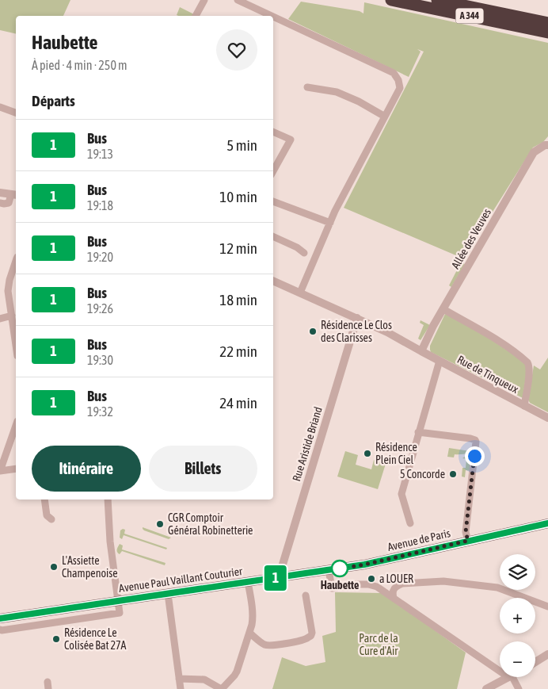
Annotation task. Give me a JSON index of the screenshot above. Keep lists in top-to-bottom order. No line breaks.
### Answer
{"streets":{"highway":["A 344"],"main road":["Avenue de Paris","Avenue Paul Vaillant Couturier"],"street":["Allée des Veuves","Rue de Tinqueux","Rue Aristide Briand"]},"crossings":[["Allée des Veuves","Rue de Tinqueux"],["Rue de Tinqueux","Rue Aristide Briand"],["Rue Aristide Briand","Avenue Paul Vaillant Couturier"],["Avenue de Paris","Avenue Paul Vaillant Couturier"]],"parks":["Parc de la Cure d'Air"],"places":["Résidence Le Clos des Clarisses","Résidence Plein Ciel","5 Concorde","CGR Comptoir Général Robinetterie","L'Assiette Champenoise","Haubette","a LOUER","Résidence Le Colisée Bat 27A"],"lines":["bus line 1"],"page":{"on_map":"1","heading":[["Haubette","À pied · 4 min · 250 m"],"Départs"],"list":[{"mark":"1","name":"Bus","note":"19:13","value":"5 min"},{"mark":"1","name":"Bus","note":"19:18","value":"10 min"},{"mark":"1","name":"Bus","note":"19:20","value":"12 min"},{"mark":"1","name":"Bus","note":"19:26","value":"18 min"},{"mark":"1","name":"Bus","note":"19:30","value":"22 min"},{"mark":"1","name":"Bus","note":"19:32","value":"24 min"}],"buttons":["Itinéraire","Billets"],"map_buttons":["+","−"]}}
